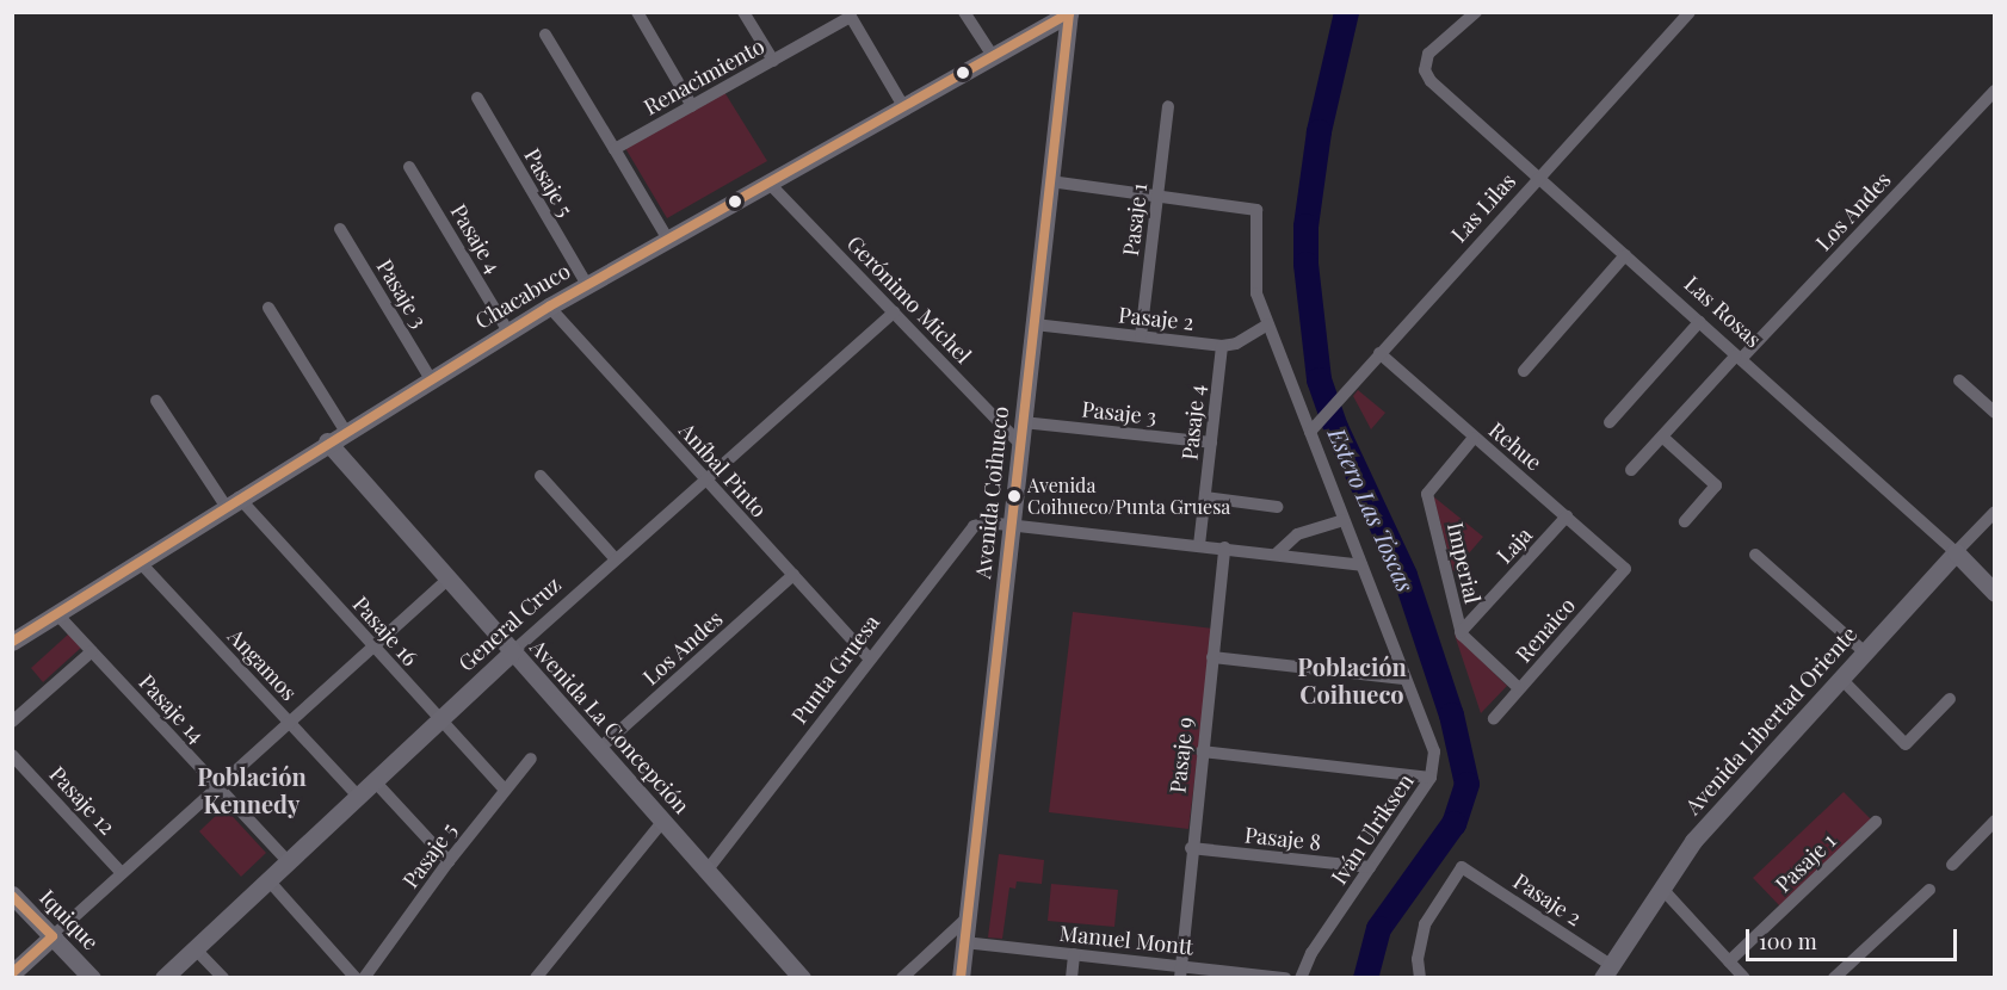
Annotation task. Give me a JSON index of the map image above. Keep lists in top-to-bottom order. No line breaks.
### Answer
{"streets":{"street":["Renacimiento","Pasaje 5","Las Lilas","Los Andes","Pasaje 1","Pasaje 4","Pasaje 3","Chacabuco","Gerónimo Michel","Las Rosas","Pasaje 2","Rehue","Aníbal Pinto","Avenida Coihueco","Laja","Imperial","General Cruz","Renaico","Pasaje 16","Angamos","Punta Gruesa","Pasaje 14","Avenida Libertad Oriente","Avenida La Concepción","Pasaje 9","Pasaje 12","Iván Ulriksen","Pasaje 8","Iquique","Manuel Montt"]},"crossings":[["Renacimiento","Chacabuco"],["Pasaje 5","Chacabuco"],["Pasaje 5","Pasaje 16"],["Las Lilas","Las Rosas"],["Las Lilas","Rehue"],["Las Lilas","Iván Ulriksen"],["Los Andes","Las Rosas"],["Los Andes","Aníbal Pinto"],["Los Andes","Avenida La Concepción"],["Pasaje 1","Pasaje 2"],["Pasaje 1","Iván Ulriksen"],["Pasaje 4","Pasaje 3"],["Pasaje 4","Chacabuco"],["Pasaje 4","Pasaje 2"],["Pasaje 4","Punta Gruesa"],["Pasaje 3","Chacabuco"],["Pasaje 3","Avenida Coihueco"],["Chacabuco","Gerónimo Michel"],["Chacabuco","Aníbal Pinto"],["Chacabuco","Avenida Coihueco"],["Chacabuco","Pasaje 16"],["Chacabuco","Angamos"],["Chacabuco","Pasaje 14"],["Chacabuco","Avenida La Concepción"],["Gerónimo Michel","Avenida Coihueco"],["Gerónimo Michel","General Cruz"],["Las Rosas","Avenida Libertad Oriente"],["Pasaje 2","Avenida Coihueco"],["Pasaje 2","Avenida Libertad Oriente"],["Pasaje 2","Iván Ulriksen"],["Rehue","Laja"],["Rehue","Imperial"],["Rehue","Renaico"],["Aníbal Pinto","General Cruz"],["Aníbal Pinto","Punta Gruesa"],["Avenida Coihueco","Punta Gruesa"],["Avenida Coihueco","Manuel Montt"],["Laja","Imperial"],["Imperial","Renaico"],["General Cruz","Pasaje 16"],["General Cruz","Angamos"],["General Cruz","Pasaje 14"],["General Cruz","Avenida La Concepción"],["Punta Gruesa","Avenida La Concepción"],["Punta Gruesa","Pasaje 9"],["Punta Gruesa","Iván Ulriksen"],["Pasaje 9","Pasaje 8"],["Pasaje 9","Manuel Montt"],["Iván Ulriksen","Pasaje 8"]],"districts":["Población Coihueco","Población Kennedy"],"water":["Estero Las Toscas"],"places":["Avenida Coihueco/Punta Gruesa"],"lines":["transit line 3"],"scale_bar":"100 m"}
